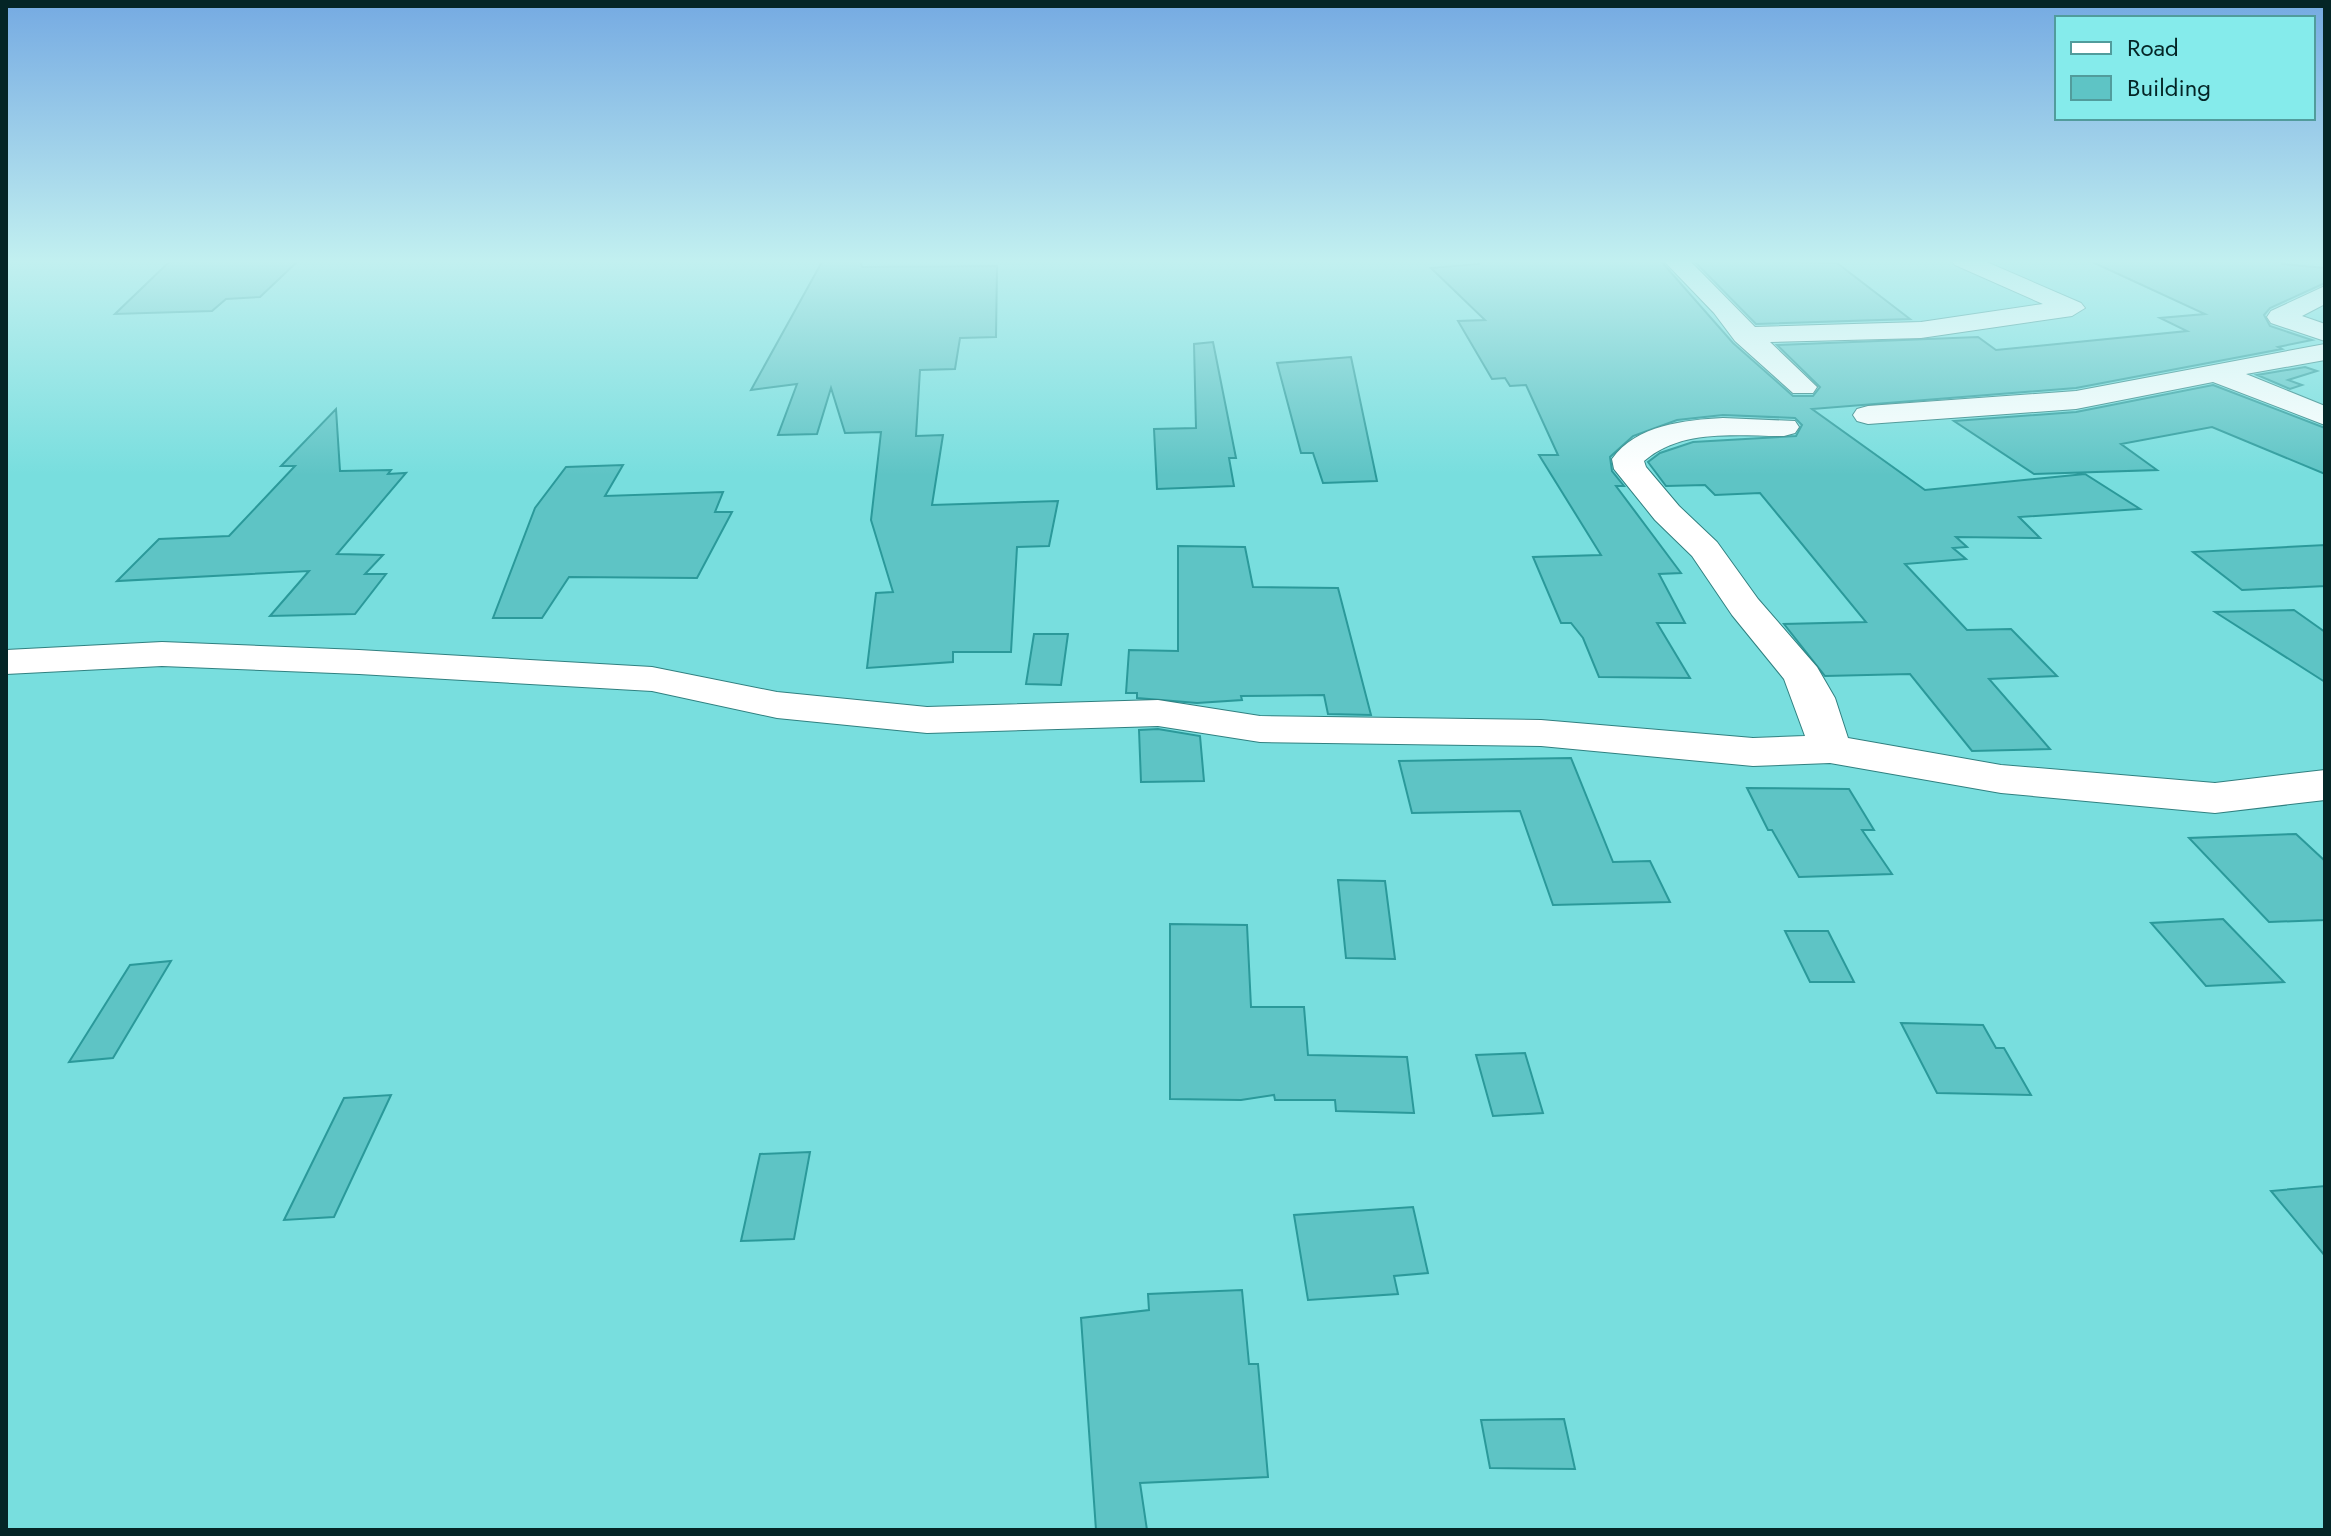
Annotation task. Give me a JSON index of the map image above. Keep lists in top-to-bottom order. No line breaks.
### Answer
{"legend":["Road","Building"]}
